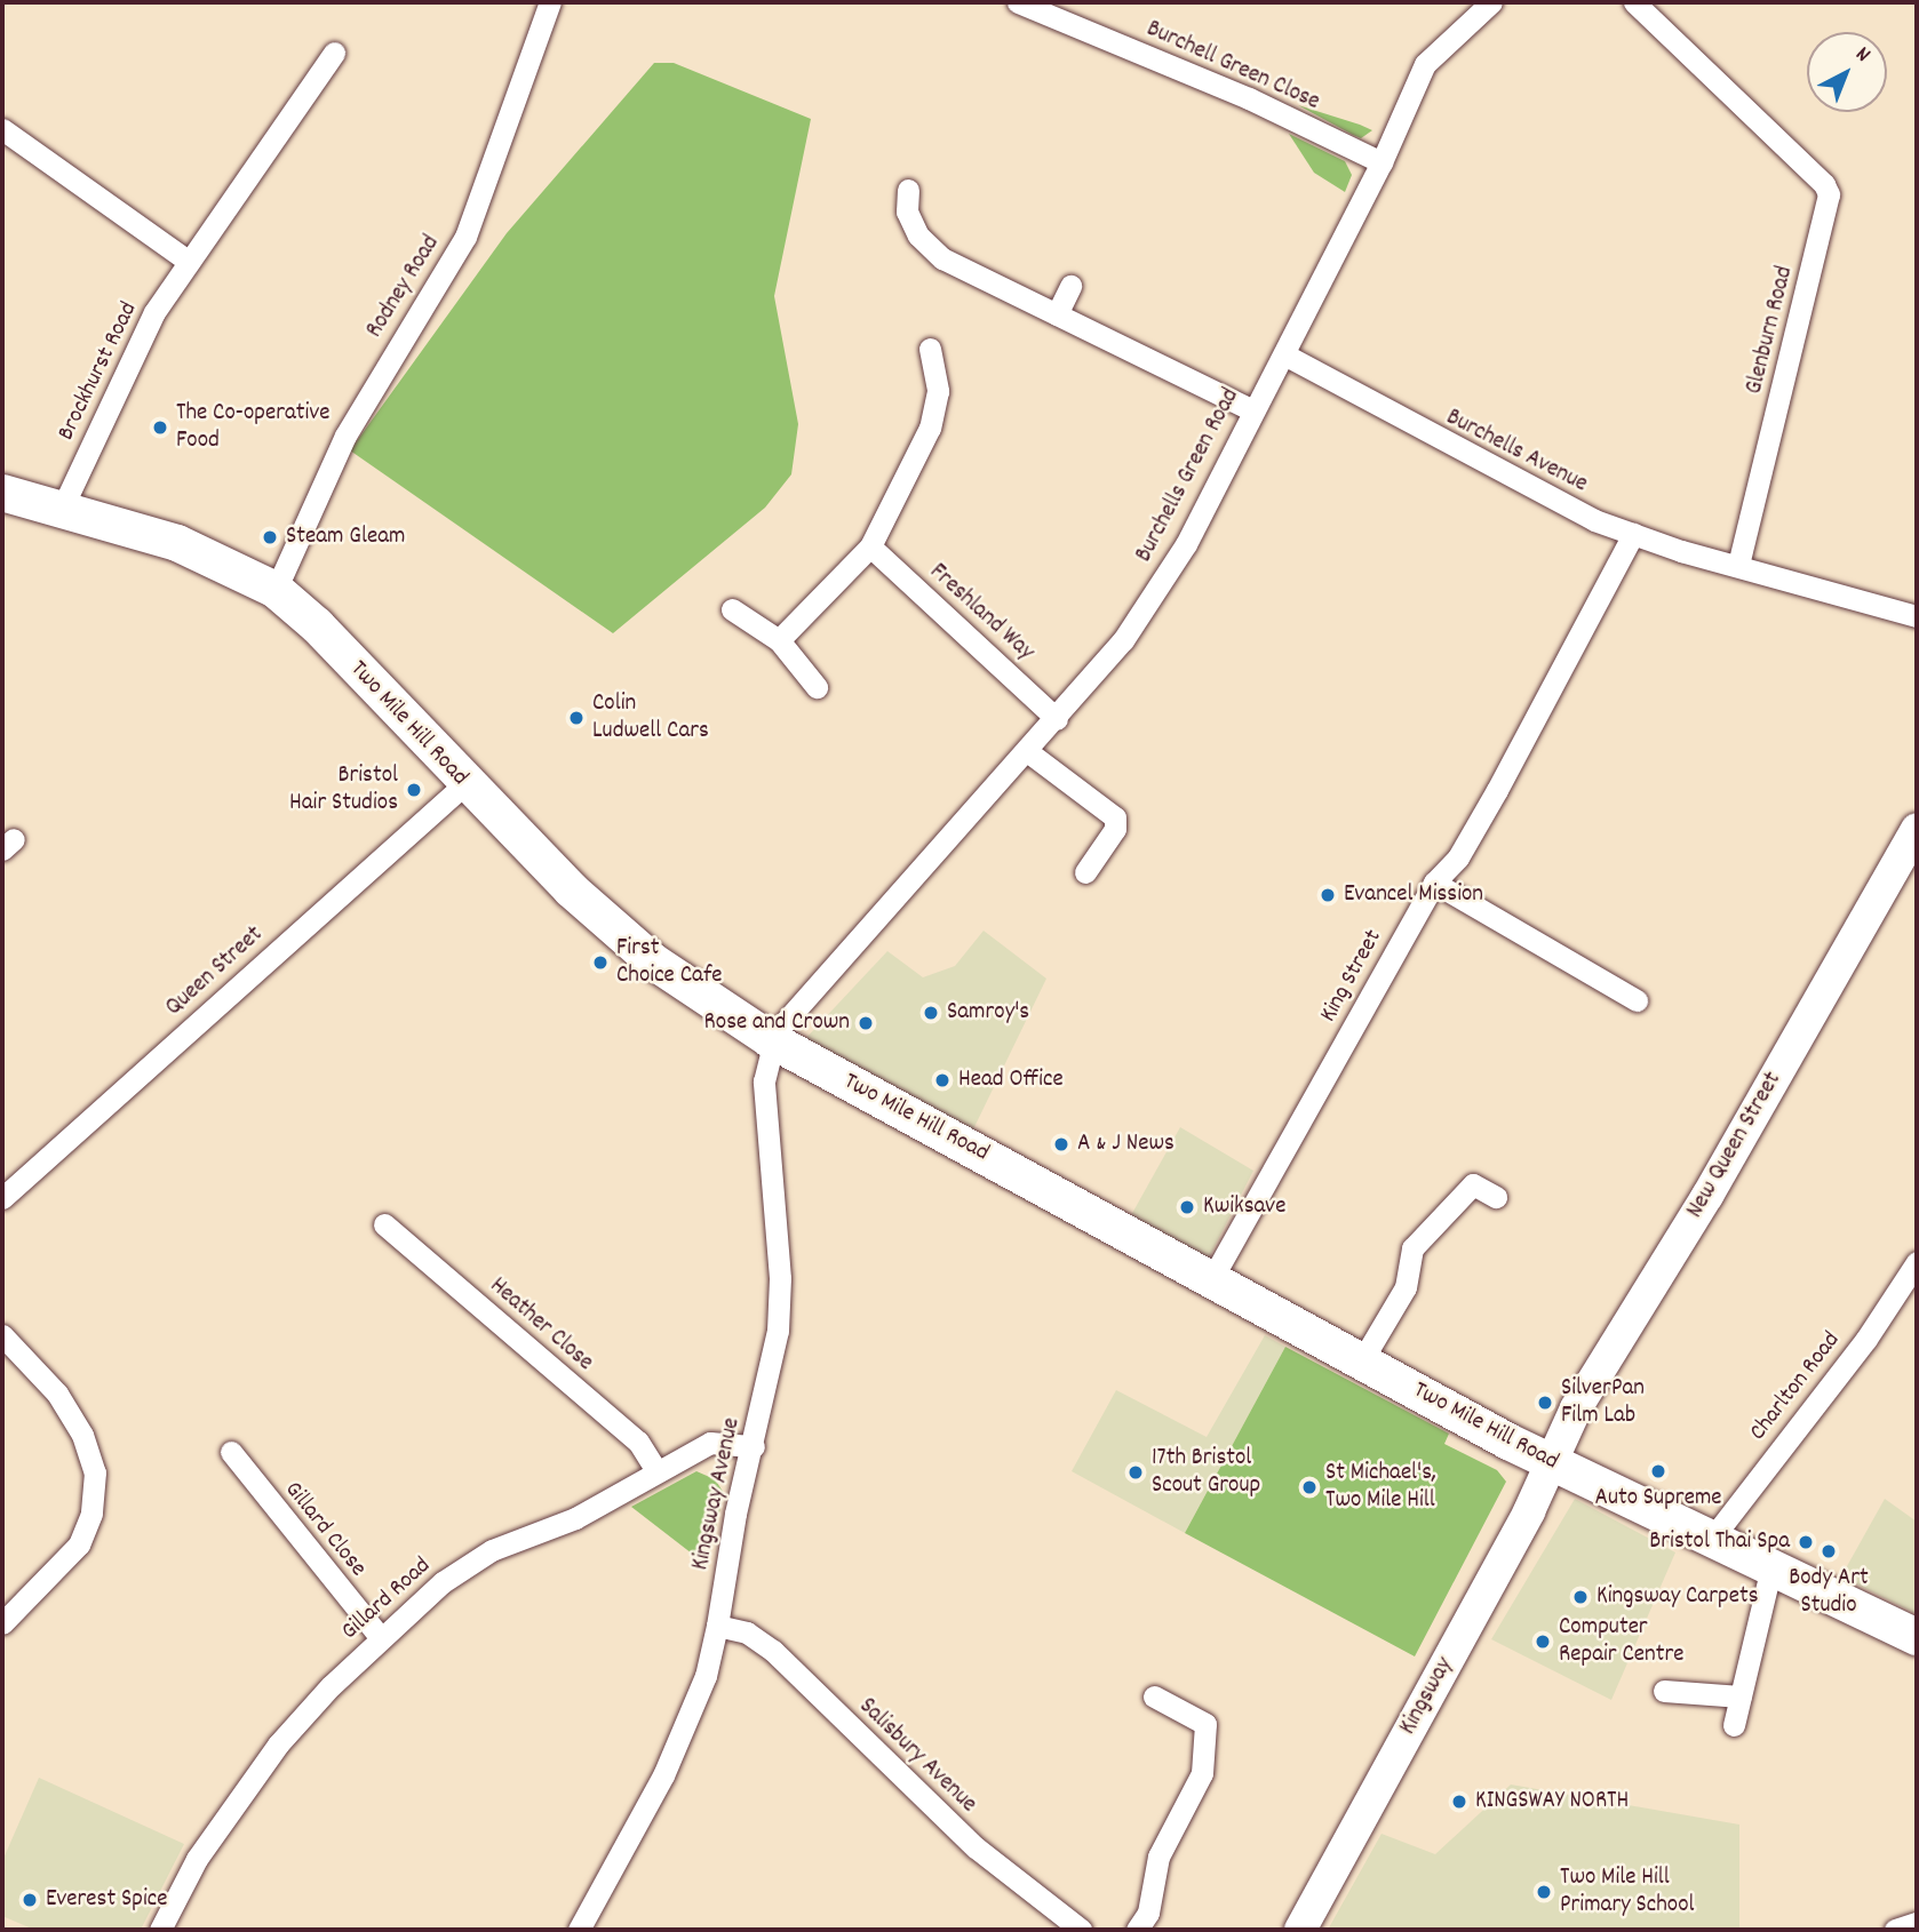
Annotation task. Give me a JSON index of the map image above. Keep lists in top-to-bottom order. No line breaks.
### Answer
{"streets":{"main road":["Two Mile Hill Road"],"street":["Burchell Green Close","Rodney Road","Glenburn Road","Brockhurst Road","Burchells Avenue","Burchells Green Road","Freshland Way","Queen Street","King Street","New Queen Street","Heather Close","Charlton Road","Kingsway Avenue","Gillard Close","Gillard Road","Kingsway","Salisbury Avenue"]},"crossings":[["Burchell Green Close","Burchells Green Road"],["Rodney Road","Two Mile Hill Road"],["Glenburn Road","Burchells Avenue"],["Brockhurst Road","Two Mile Hill Road"],["Burchells Avenue","Burchells Green Road"],["Burchells Avenue","King Street"],["Burchells Green Road","Freshland Way"],["Burchells Green Road","Two Mile Hill Road"],["Burchells Green Road","Kingsway Avenue"],["Two Mile Hill Road","Queen Street"],["Two Mile Hill Road","King Street"],["Two Mile Hill Road","New Queen Street"],["Two Mile Hill Road","Charlton Road"],["Two Mile Hill Road","Kingsway Avenue"],["Two Mile Hill Road","Kingsway"],["New Queen Street","Kingsway"],["Heather Close","Gillard Road"],["Kingsway Avenue","Gillard Road"],["Kingsway Avenue","Salisbury Avenue"],["Gillard Close","Gillard Road"]],"places":["The Co-operative Food","Steam Gleam","Colin Ludwell Cars","Bristol Hair Studios","Evancel Mission","First Choice Cafe","Samroy's","Rose and Crown","Head Office","A & J News","Kwiksave","SilverPan Film Lab","Auto Supreme","17th Bristol Scout Group","St Michael's, Two Mile Hill","Bristol Thai Spa","Body Art Studio","Kingsway Carpets","Computer Repair Centre","KINGSWAY NORTH","Two Mile Hill Primary School","Everest Spice"],"north":"top right"}
